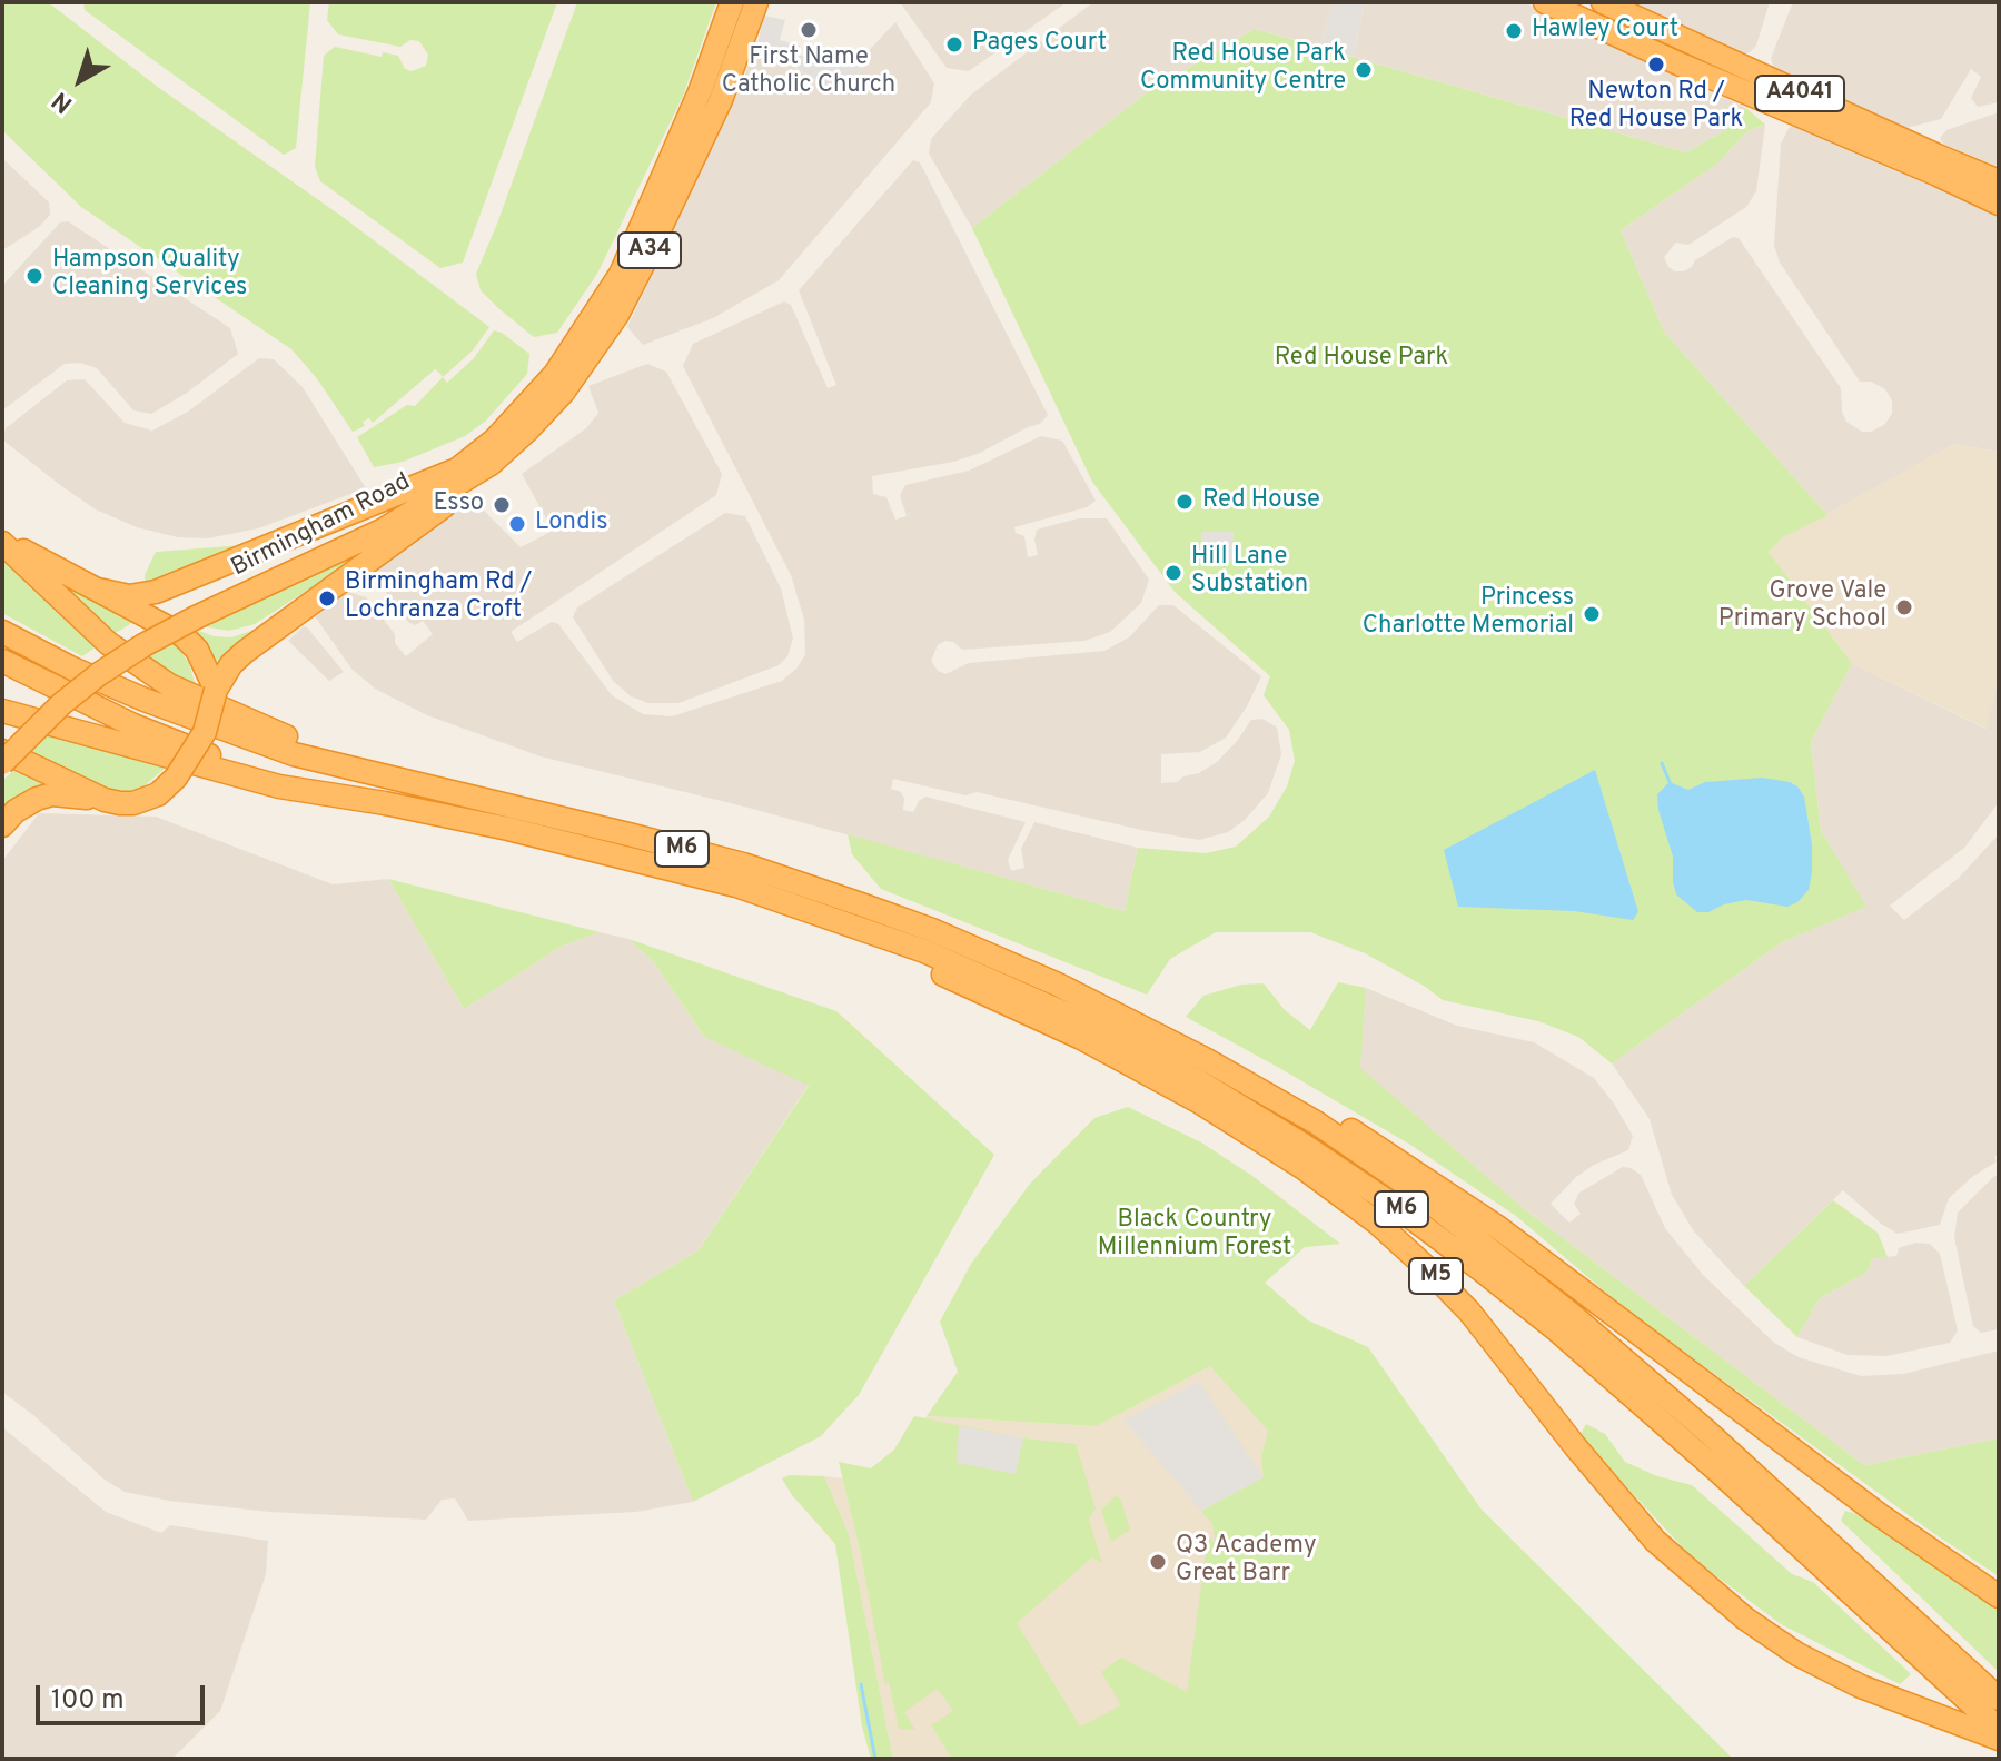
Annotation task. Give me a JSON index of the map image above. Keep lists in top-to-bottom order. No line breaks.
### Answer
{"streets":{"highway":["A4041","A34","Birmingham Road","M6","M5"]},"crossings":[["M6","M5"]],"parks":["Red House Park","Black Country Millennium Forest"],"places":["First Name Catholic Church","Hawley Court","Pages Court","Newton Rd / Red House Park","Red House Park Community Centre","Hampson Quality Cleaning Services","Red House","Esso","Londis","Hill Lane Substation","Birmingham Rd / Lochranza Croft","Grove Vale Primary School","Princess Charlotte Memorial","Q3 Academy Great Barr"],"scale_bar":"100 m","north":"bottom left"}
